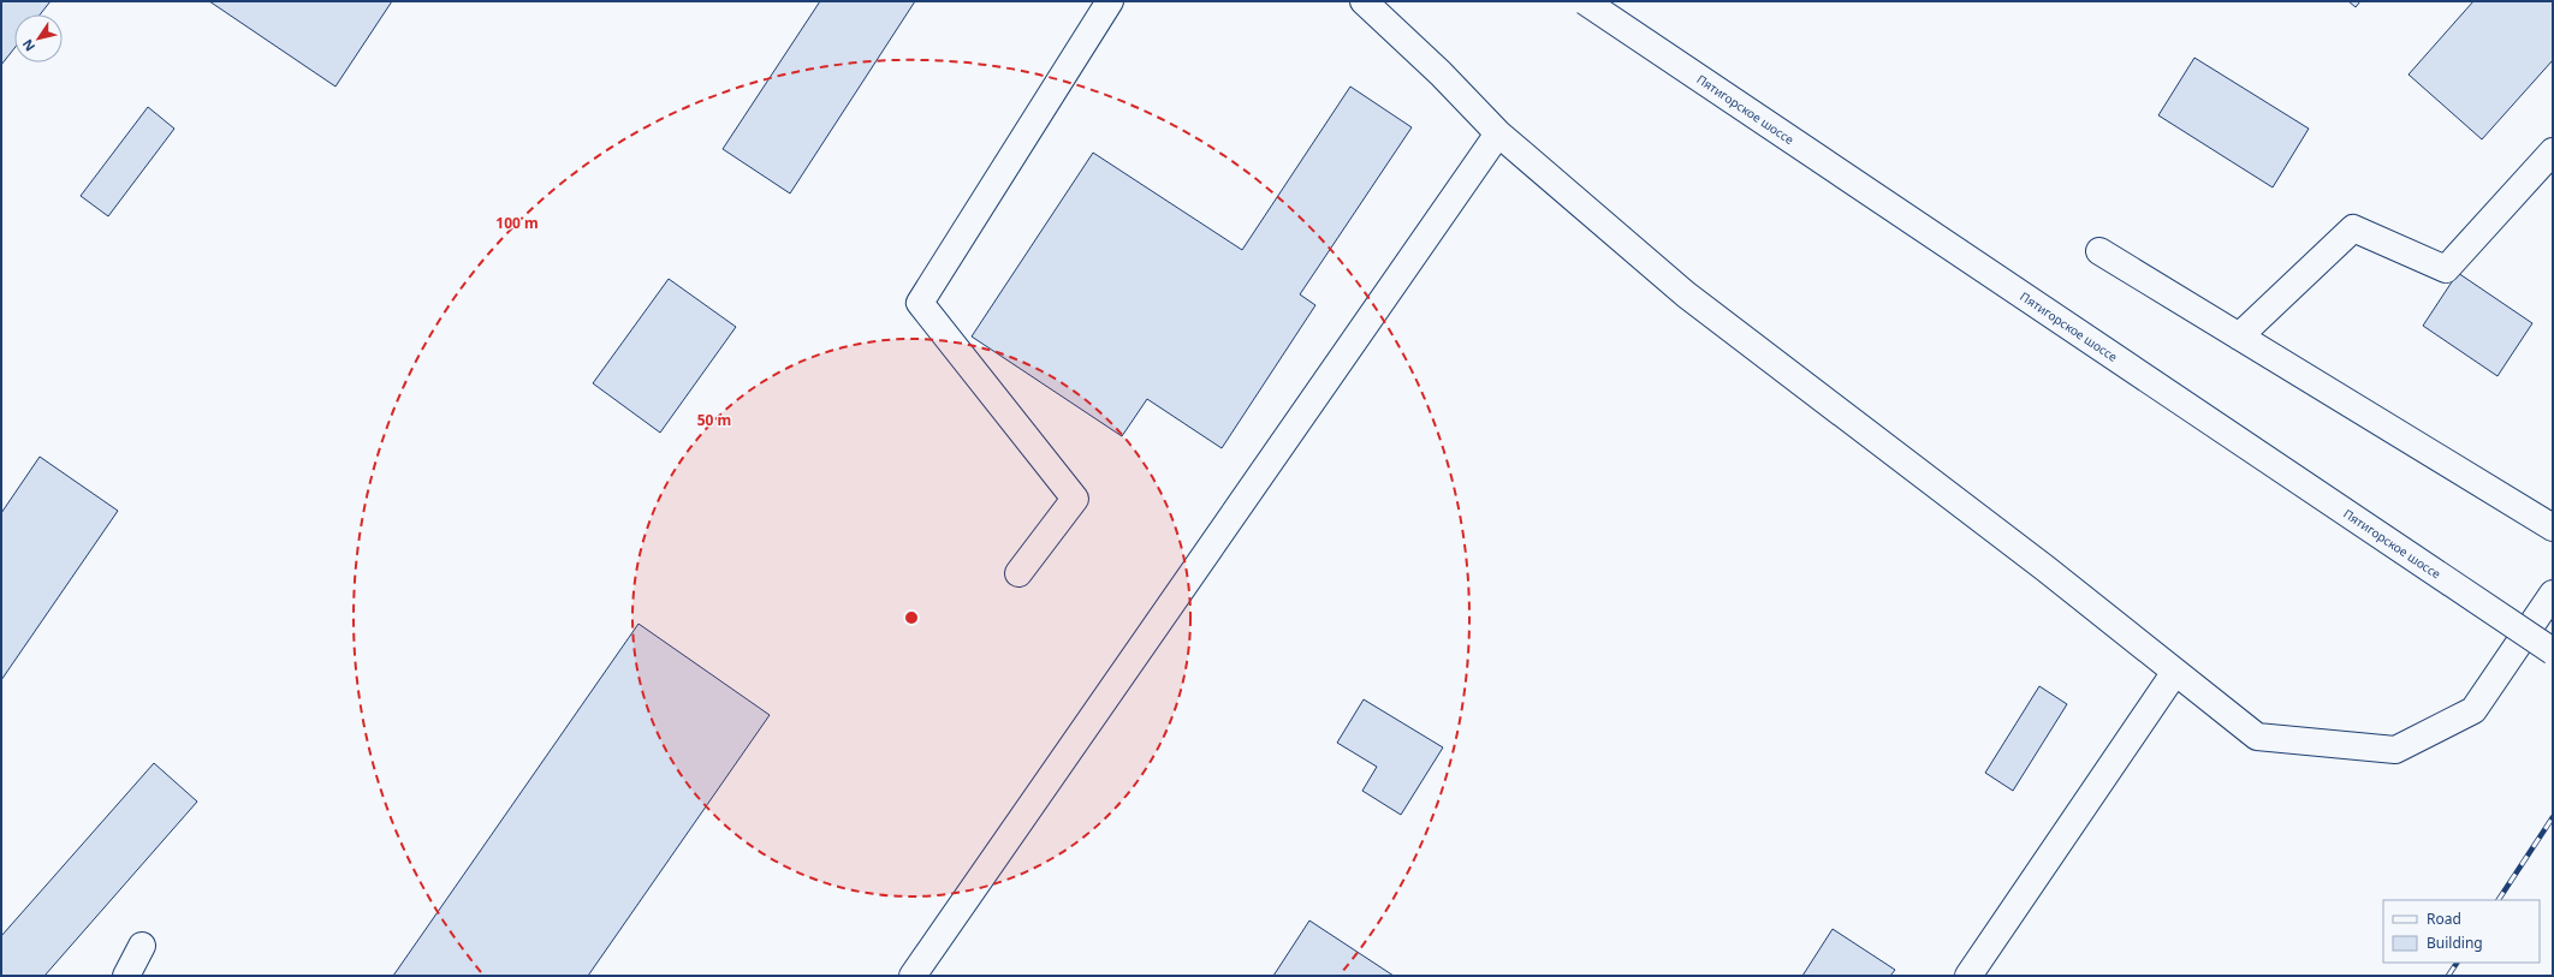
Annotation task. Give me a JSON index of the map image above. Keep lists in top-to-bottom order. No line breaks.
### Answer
{"streets":{"main road":["Пятигорское шоссе"]},"legend":["Road","Building"],"north":"bottom left","rings":["100 m","50 m"]}
